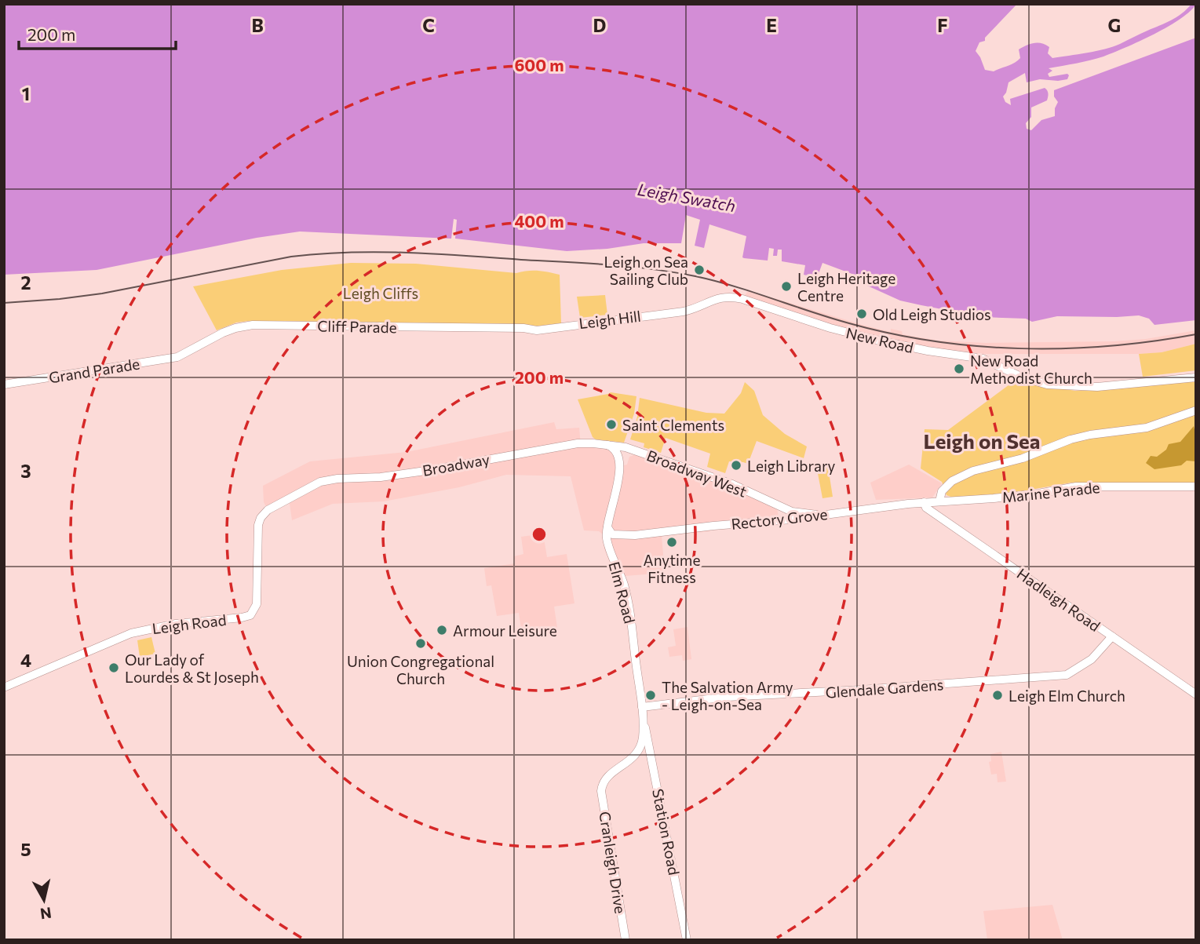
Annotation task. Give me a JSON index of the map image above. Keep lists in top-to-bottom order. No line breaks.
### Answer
{"streets":{"street":["Leigh Hill","Cliff Parade","New Road","Grand Parade","Broadway","Broadway West","Marine Parade","Rectory Grove","Elm Road","Hadleigh Road","Leigh Road","Glendale Gardens","Station Road","Cranleigh Drive"]},"crossings":[["Leigh Hill","Cliff Parade"],["Leigh Hill","New Road"],["Cliff Parade","Grand Parade"],["Broadway","Broadway West"],["Broadway","Leigh Road"],["Broadway West","Rectory Grove"],["Marine Parade","Rectory Grove"],["Marine Parade","Hadleigh Road"],["Rectory Grove","Elm Road"],["Rectory Grove","Hadleigh Road"],["Elm Road","Glendale Gardens"],["Elm Road","Station Road"],["Elm Road","Cranleigh Drive"],["Hadleigh Road","Glendale Gardens"]],"districts":["Leigh on Sea"],"water":["Leigh Swatch"],"parks":["Leigh Cliffs"],"places":["Leigh on Sea Sailing Club","Leigh Heritage Centre","Old Leigh Studios","New Road Methodist Church","Saint Clements","Leigh Library","Anytime Fitness","Armour Leisure","Union Congregational Church","Our Lady of Lourdes & St Joseph","The Salvation Army - Leigh-on-Sea","Leigh Elm Church"],"scale_bar":"200 m","north":"bottom","grid":{"columns":["B","C","D","E","F","G"],"rows":["1","2","3","4","5"]},"rings":["600 m","400 m","200 m"]}
